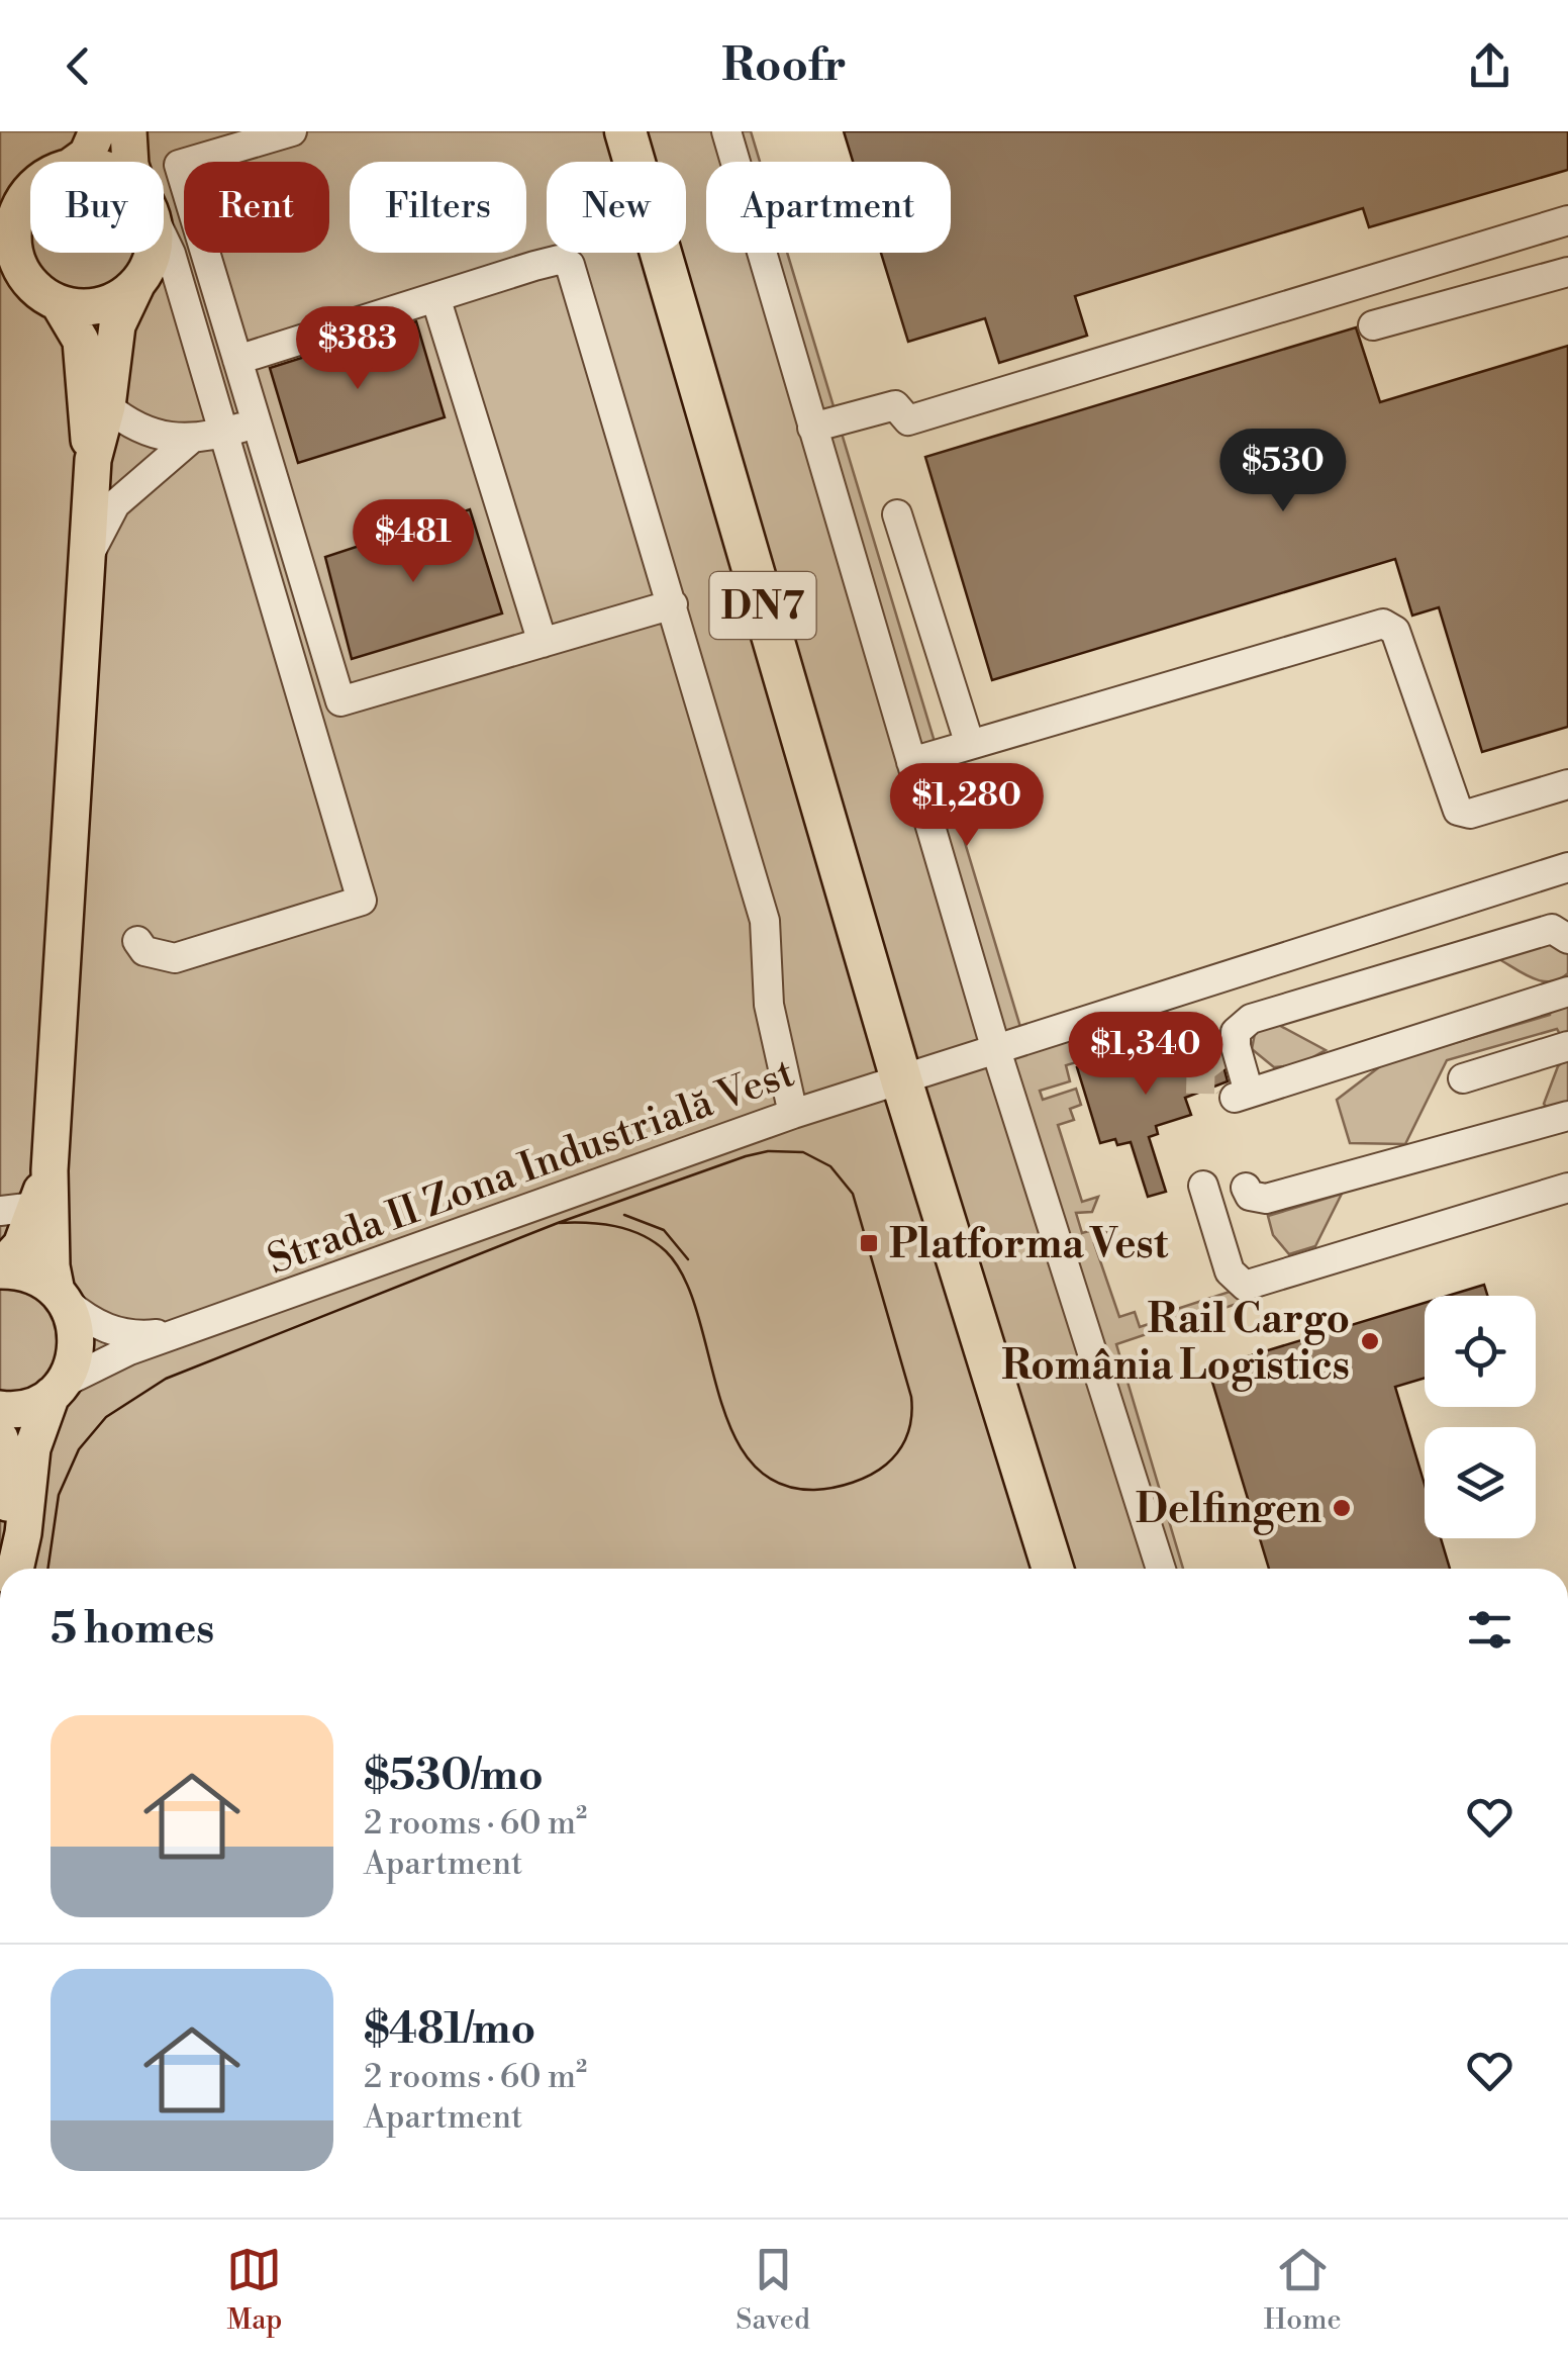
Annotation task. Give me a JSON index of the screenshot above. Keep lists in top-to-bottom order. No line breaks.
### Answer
{"streets":{"highway":["DN7"],"street":["Strada II Zona Industrială Vest"]},"crossings":[["DN7","Strada II Zona Industrială Vest"]],"places":{"transit":["Platforma Vest"],"other":["Rail Cargo România Logistics","Delfingen"]},"page":{"header":"Roofr","chip":["Buy","Rent","Filters","New","Apartment"],"price":["$383","$530","$481","$1,280","$1,340"],"heading":"5 homes","list":[{"name":"$530/mo","note":"2 rooms · 60 m² · Apartment"},{"name":"$481/mo","note":"2 rooms · 60 m² · Apartment"}],"tabs":["Map","Saved","Home"]}}
